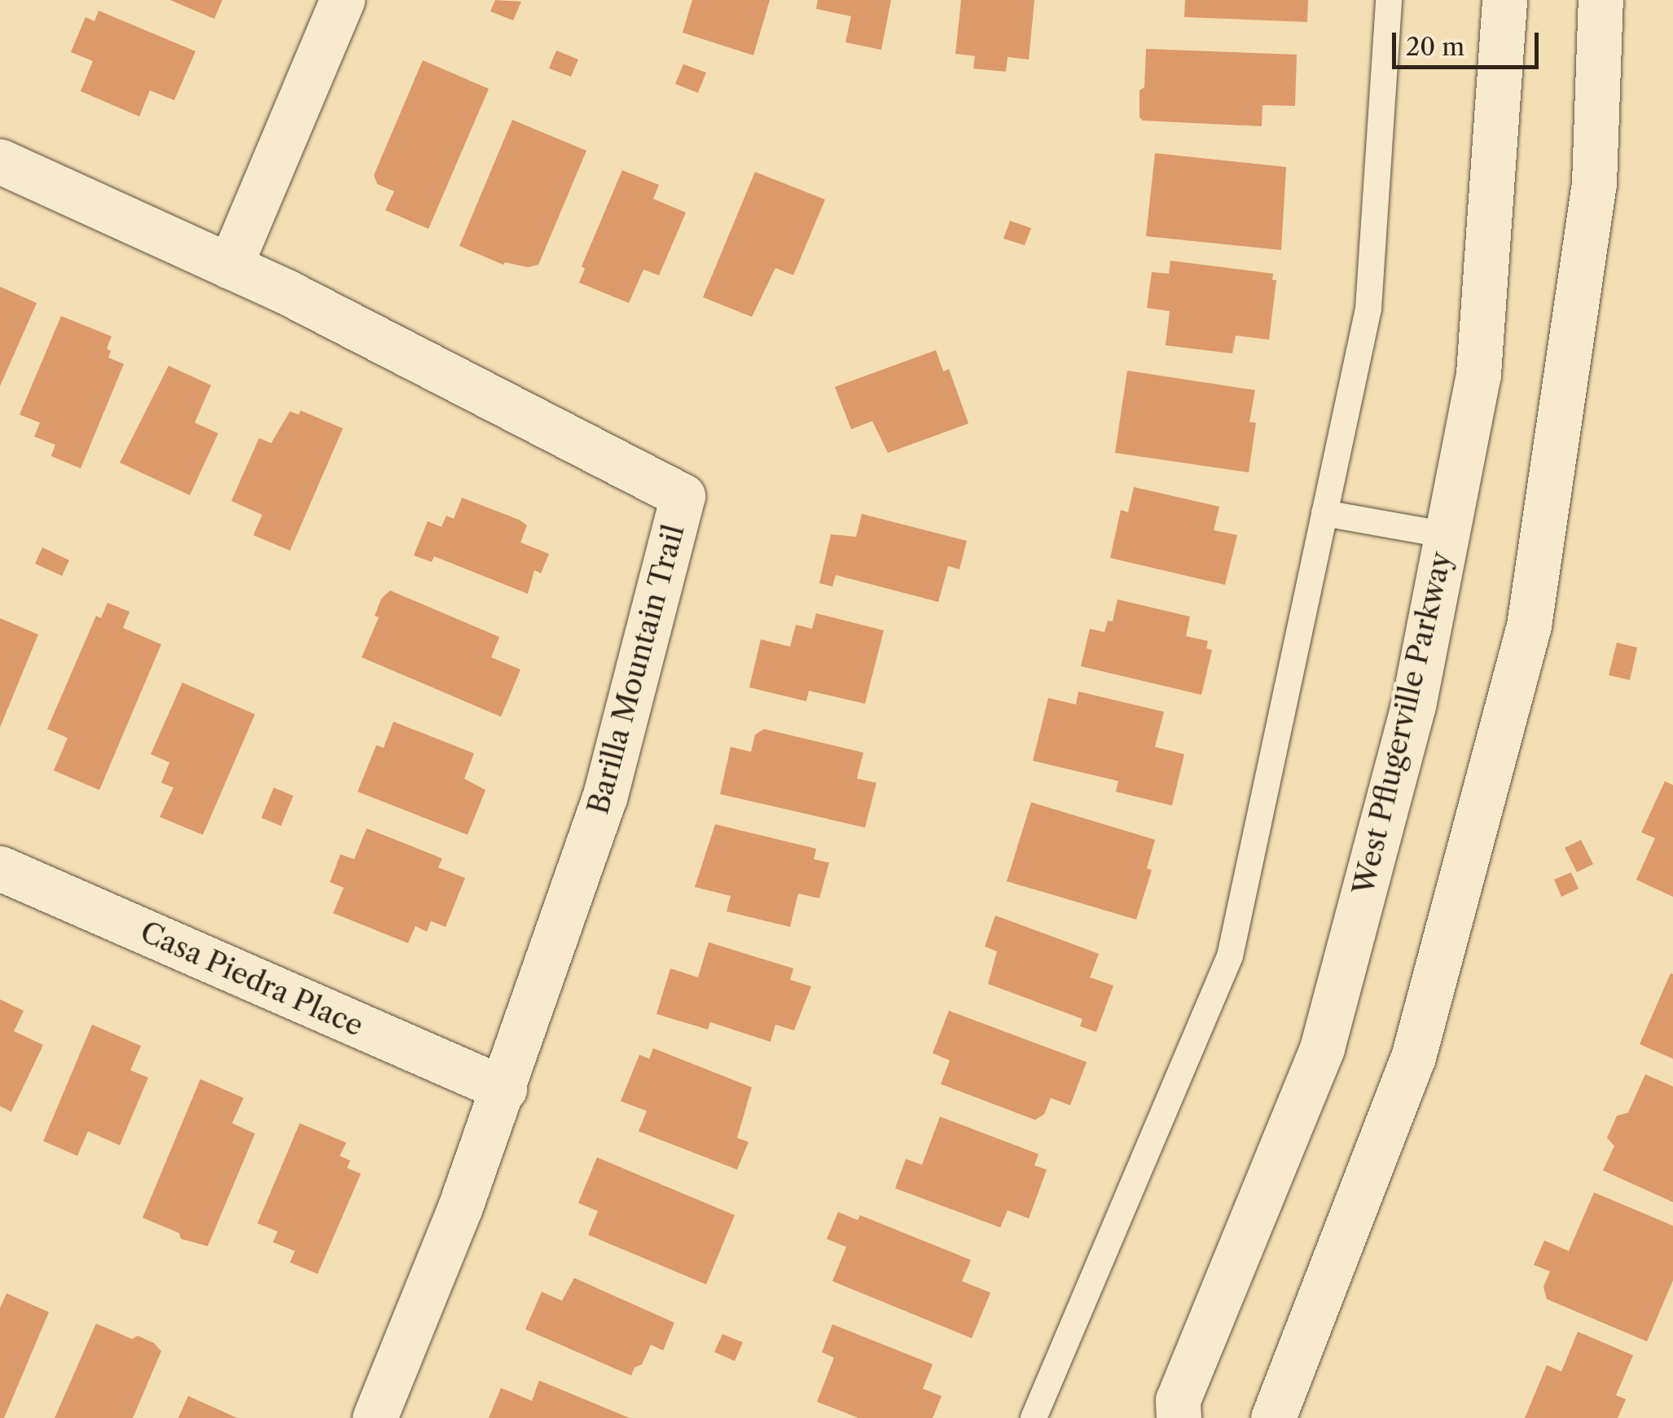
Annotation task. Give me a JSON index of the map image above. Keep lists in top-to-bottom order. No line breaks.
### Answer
{"streets":{"main road":["Barilla Mountain Trail","West Pflugerville Parkway","Casa Piedra Place"]},"crossings":[["Barilla Mountain Trail","Casa Piedra Place"]],"scale_bar":"20 m"}
